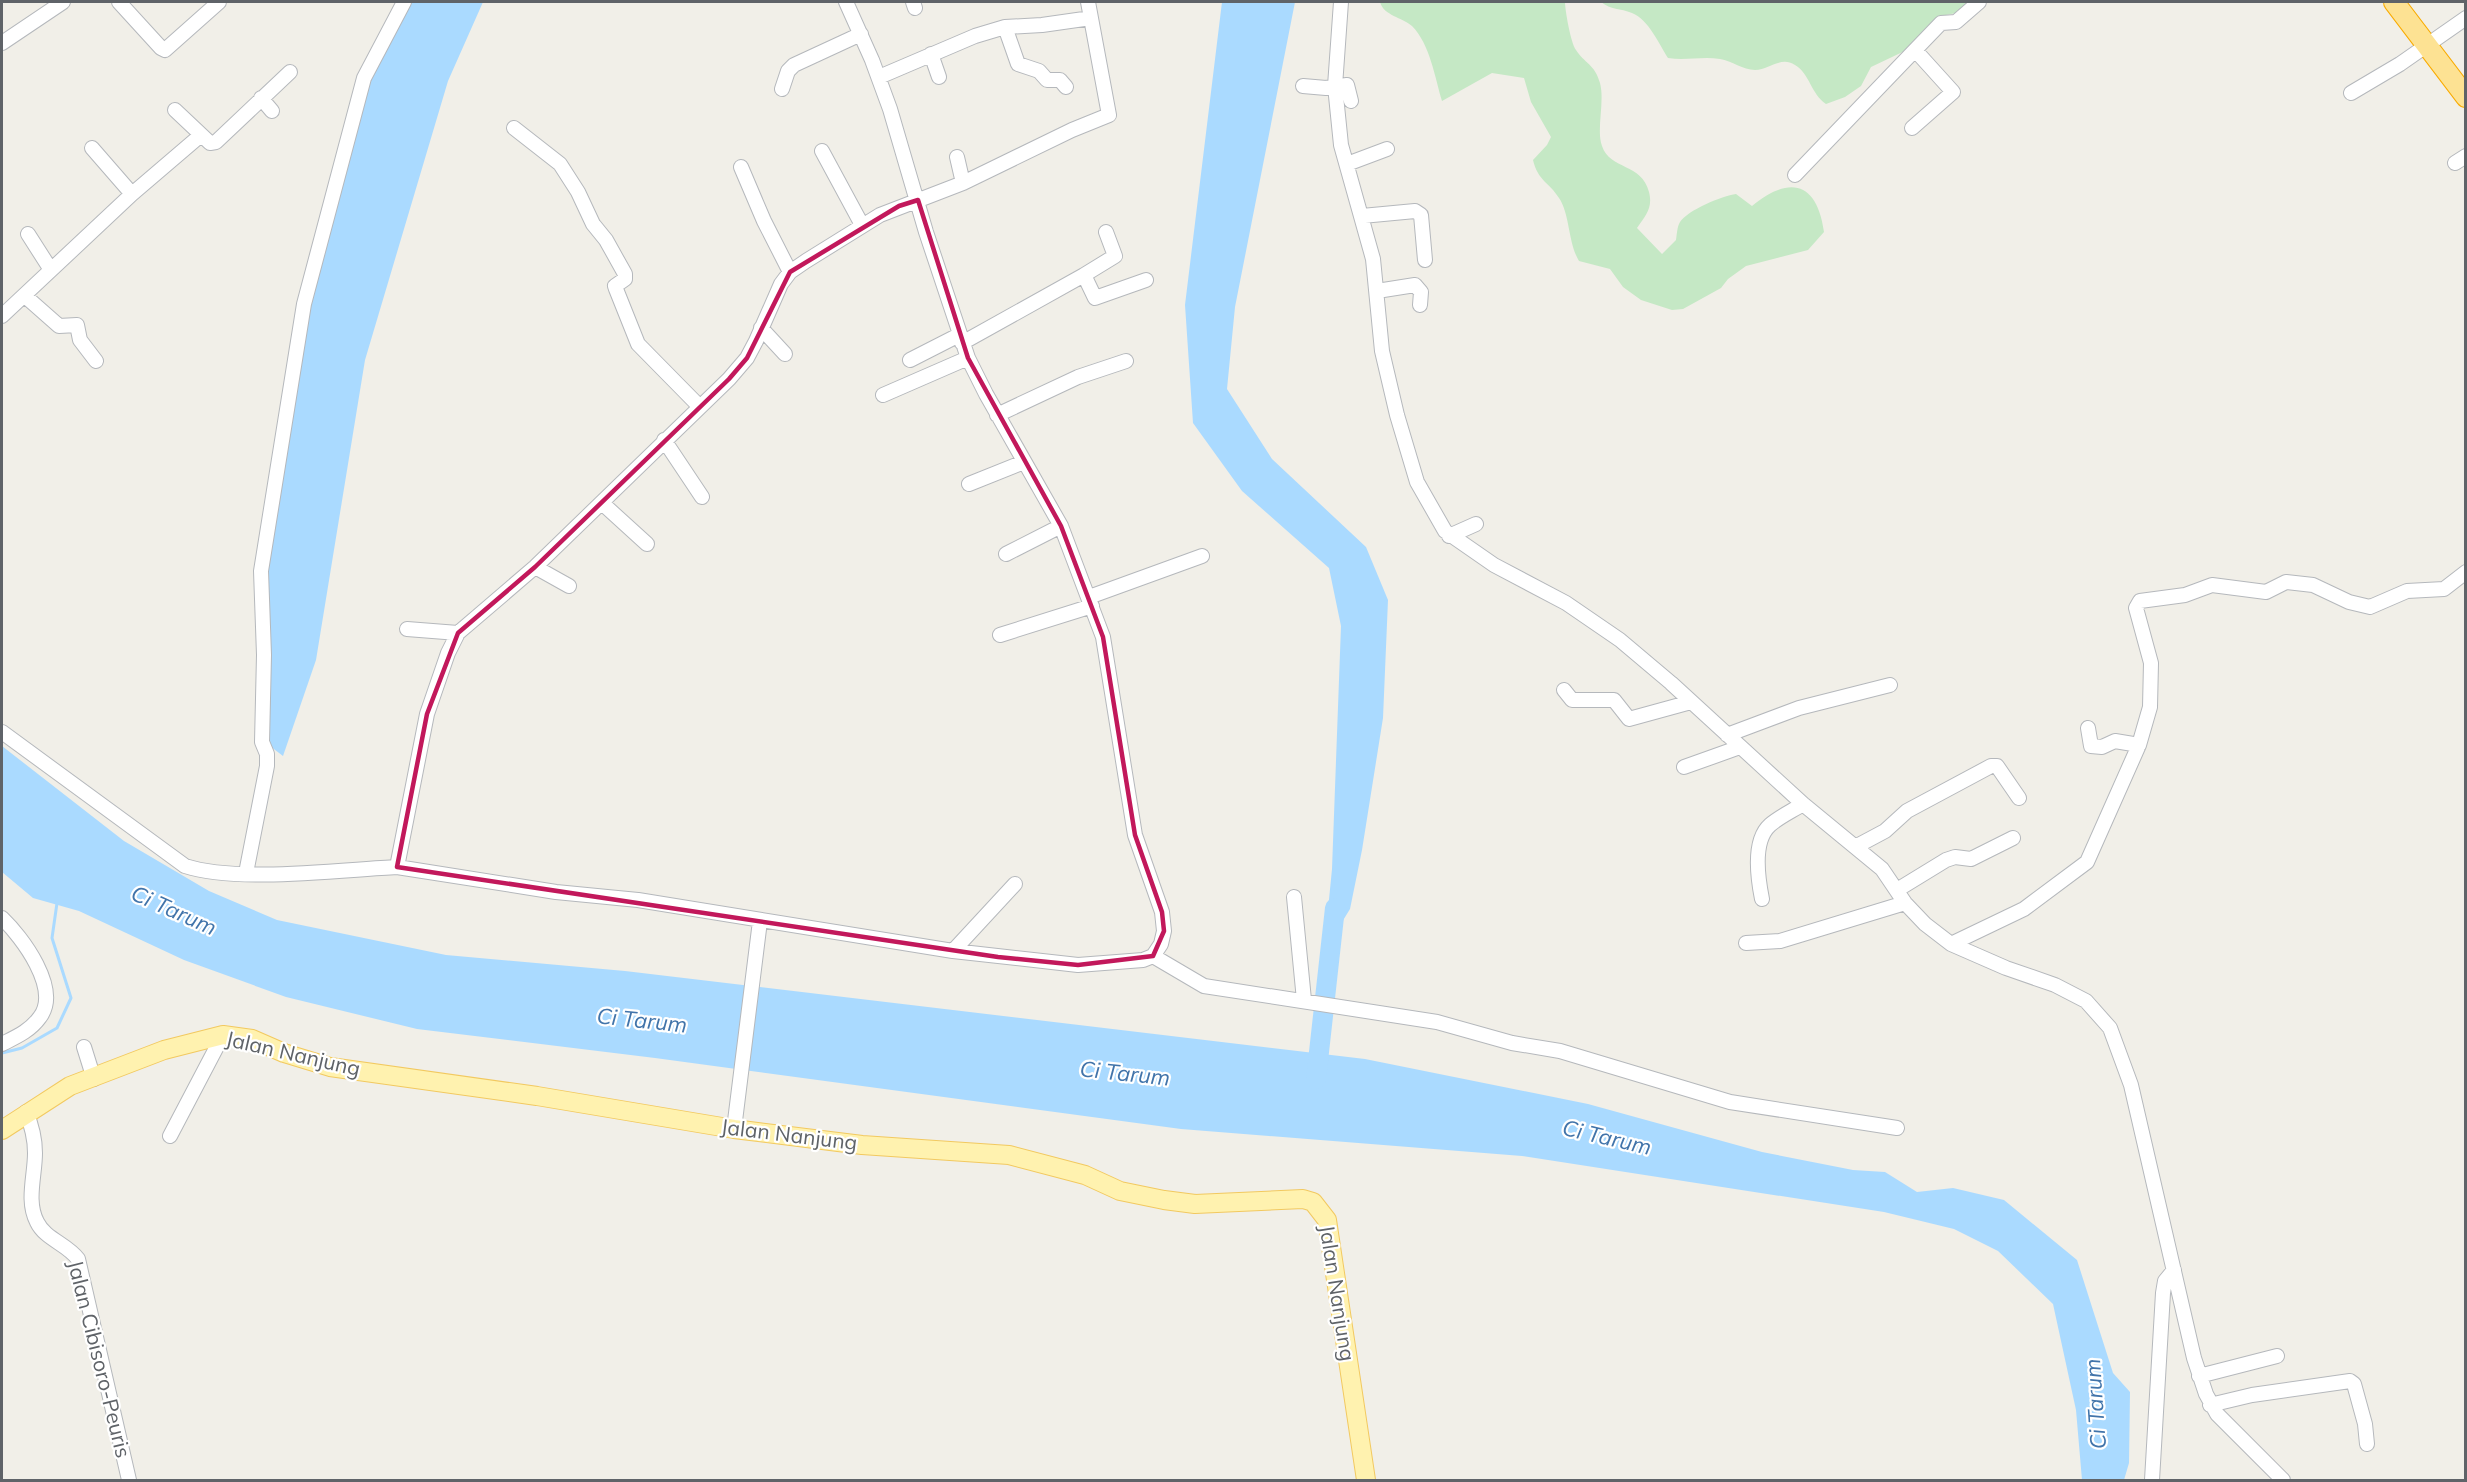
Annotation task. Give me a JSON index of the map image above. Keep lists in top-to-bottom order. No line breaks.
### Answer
{"streets":{"main road":["Jalan Nanjung"],"street":["Jalan Cibisoro-Peuris"]},"crossings":[["Jalan Nanjung","Jalan Cibisoro-Peuris"]],"water":["Ci Tarum"]}
